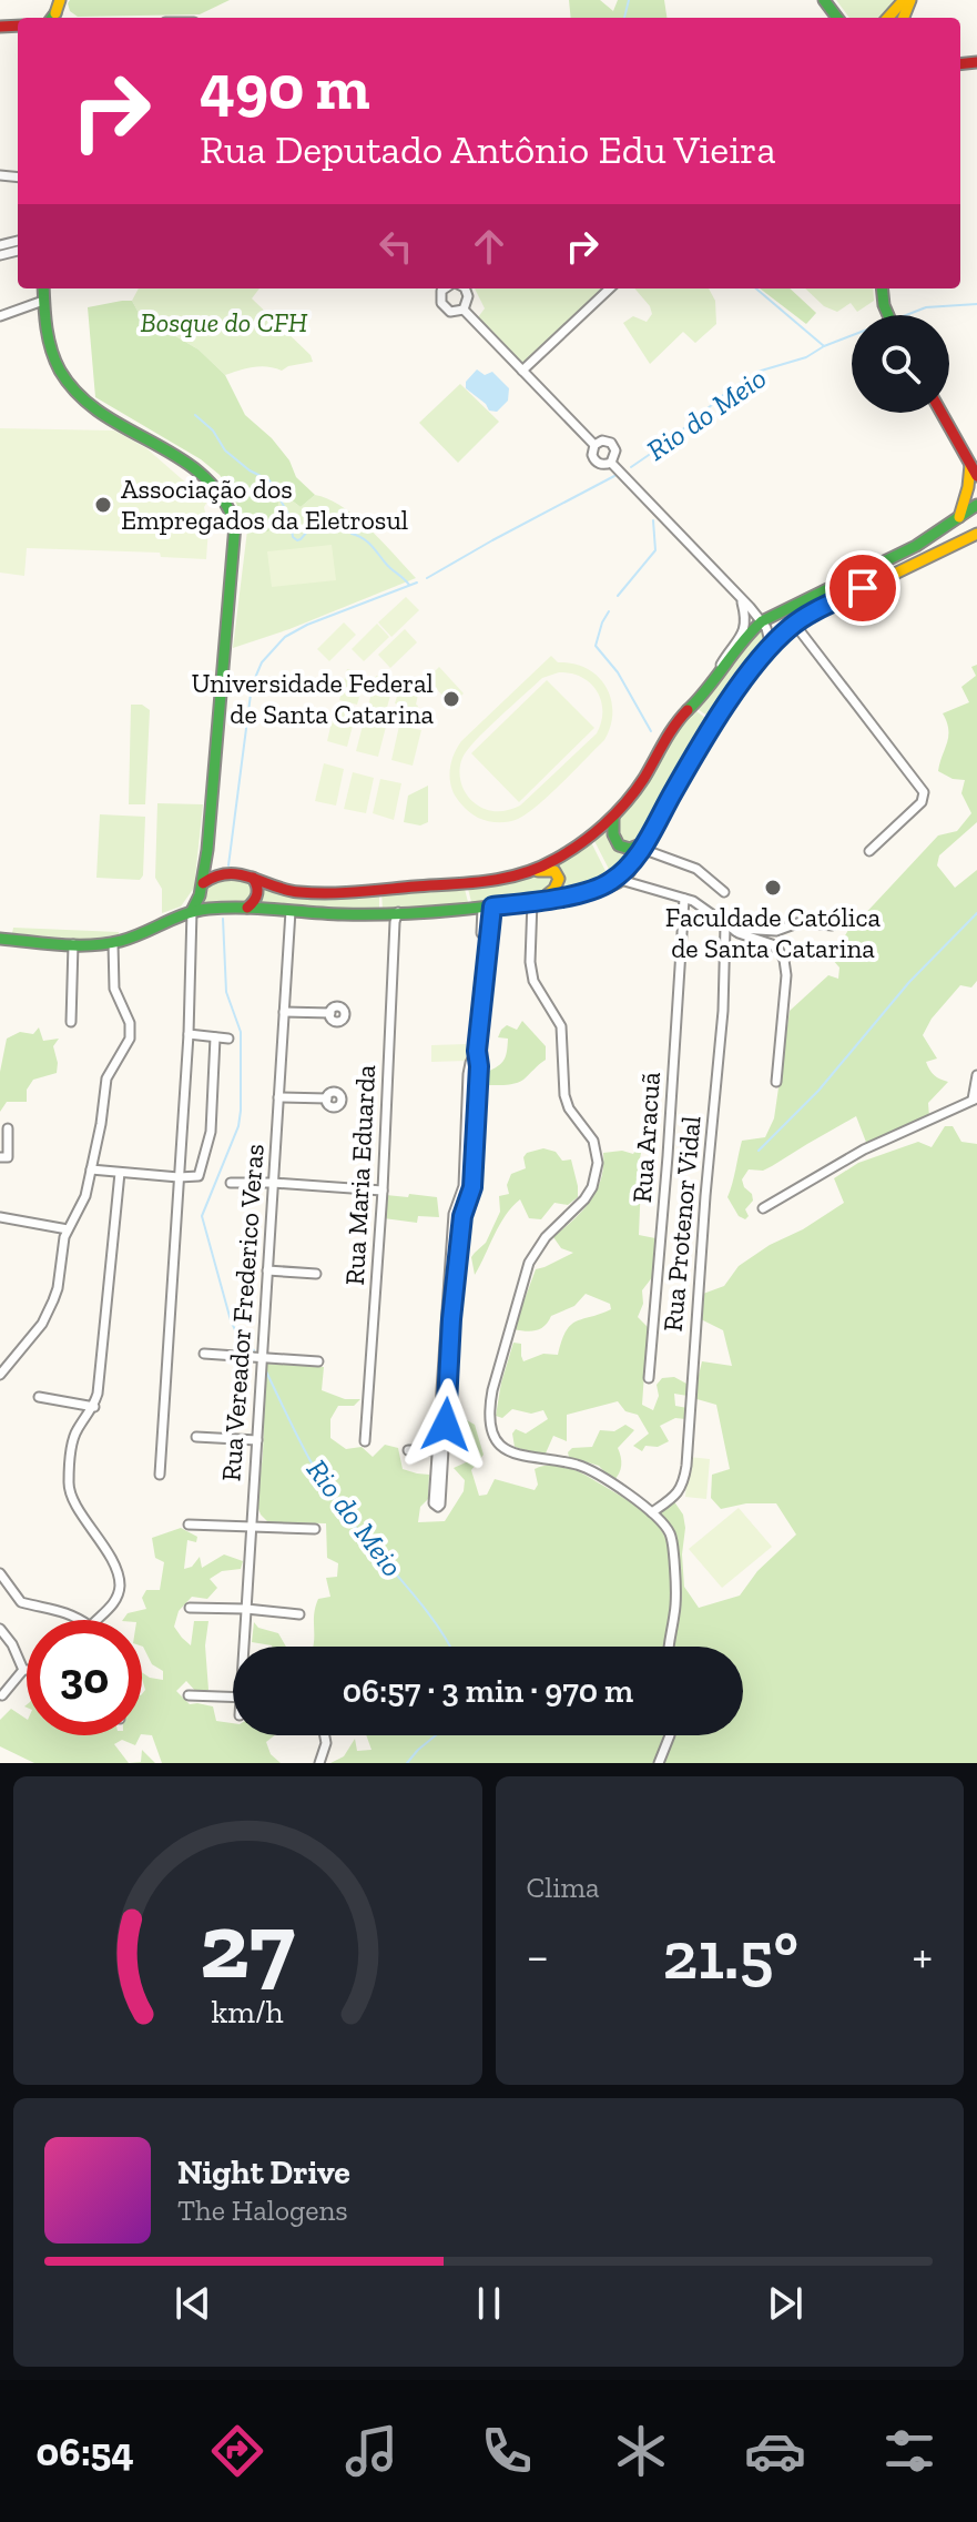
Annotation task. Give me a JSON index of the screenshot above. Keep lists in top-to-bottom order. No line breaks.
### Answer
{"streets":{"street":["Rua Aracuã","Rua Maria Eduarda","Rua Protenor Vidal","Rua Vereador Frederico Veras"]},"water":["Rio do Meio"],"parks":["Bosque do CFH"],"places":["Associação dos Empregados da Eletrosul","Universidade Federal de Santa Catarina","Faculdade Católica de Santa Catarina"],"page":{"turn":["490 m","Rua Deputado Antônio Edu Vieira"],"limit":"30","trip":"06:57 · 3 min · 970 m","tile":"Clima","heat":["−","21.5°","+"],"song":["Night Drive","The Halogens"],"tabs":"06:54","gauge":["27","km/h"]}}
